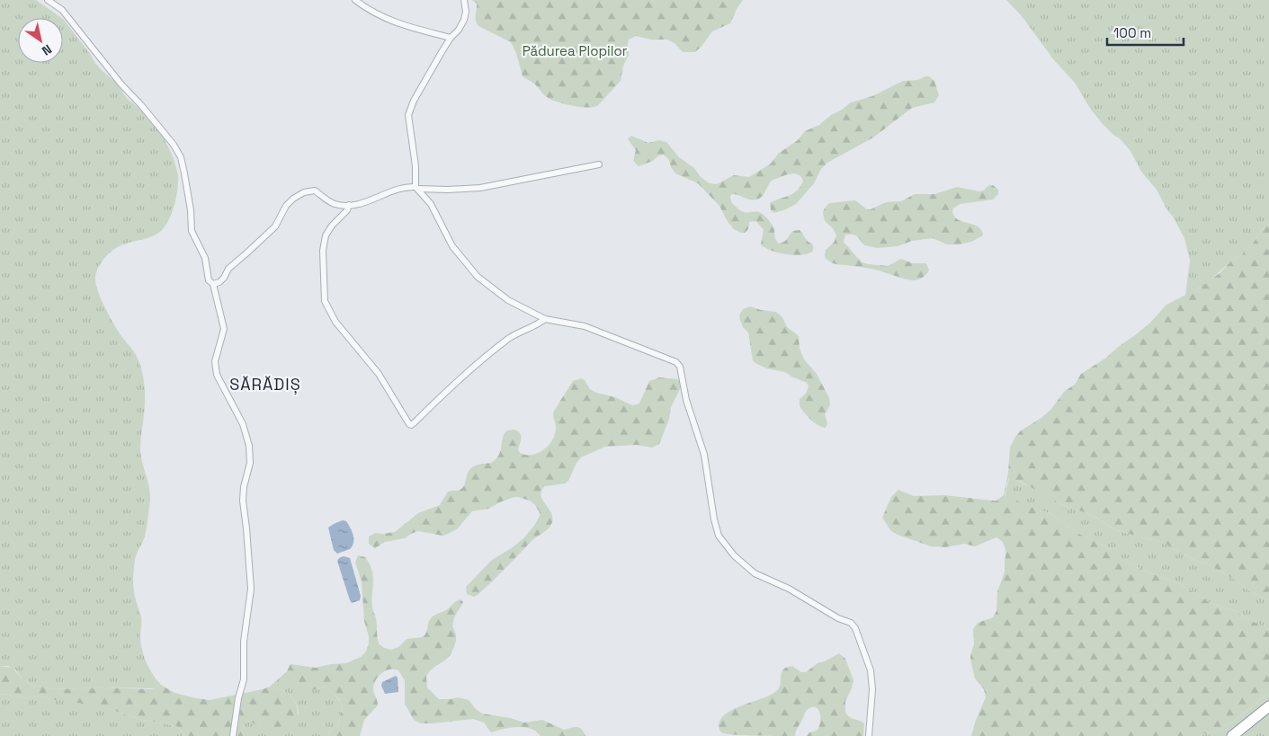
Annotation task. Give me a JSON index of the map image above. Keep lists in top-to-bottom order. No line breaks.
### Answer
{"districts":["SĂRĂDIȘ"],"parks":["Pădurea Plopilor"],"scale_bar":"100 m","north":"bottom right"}
